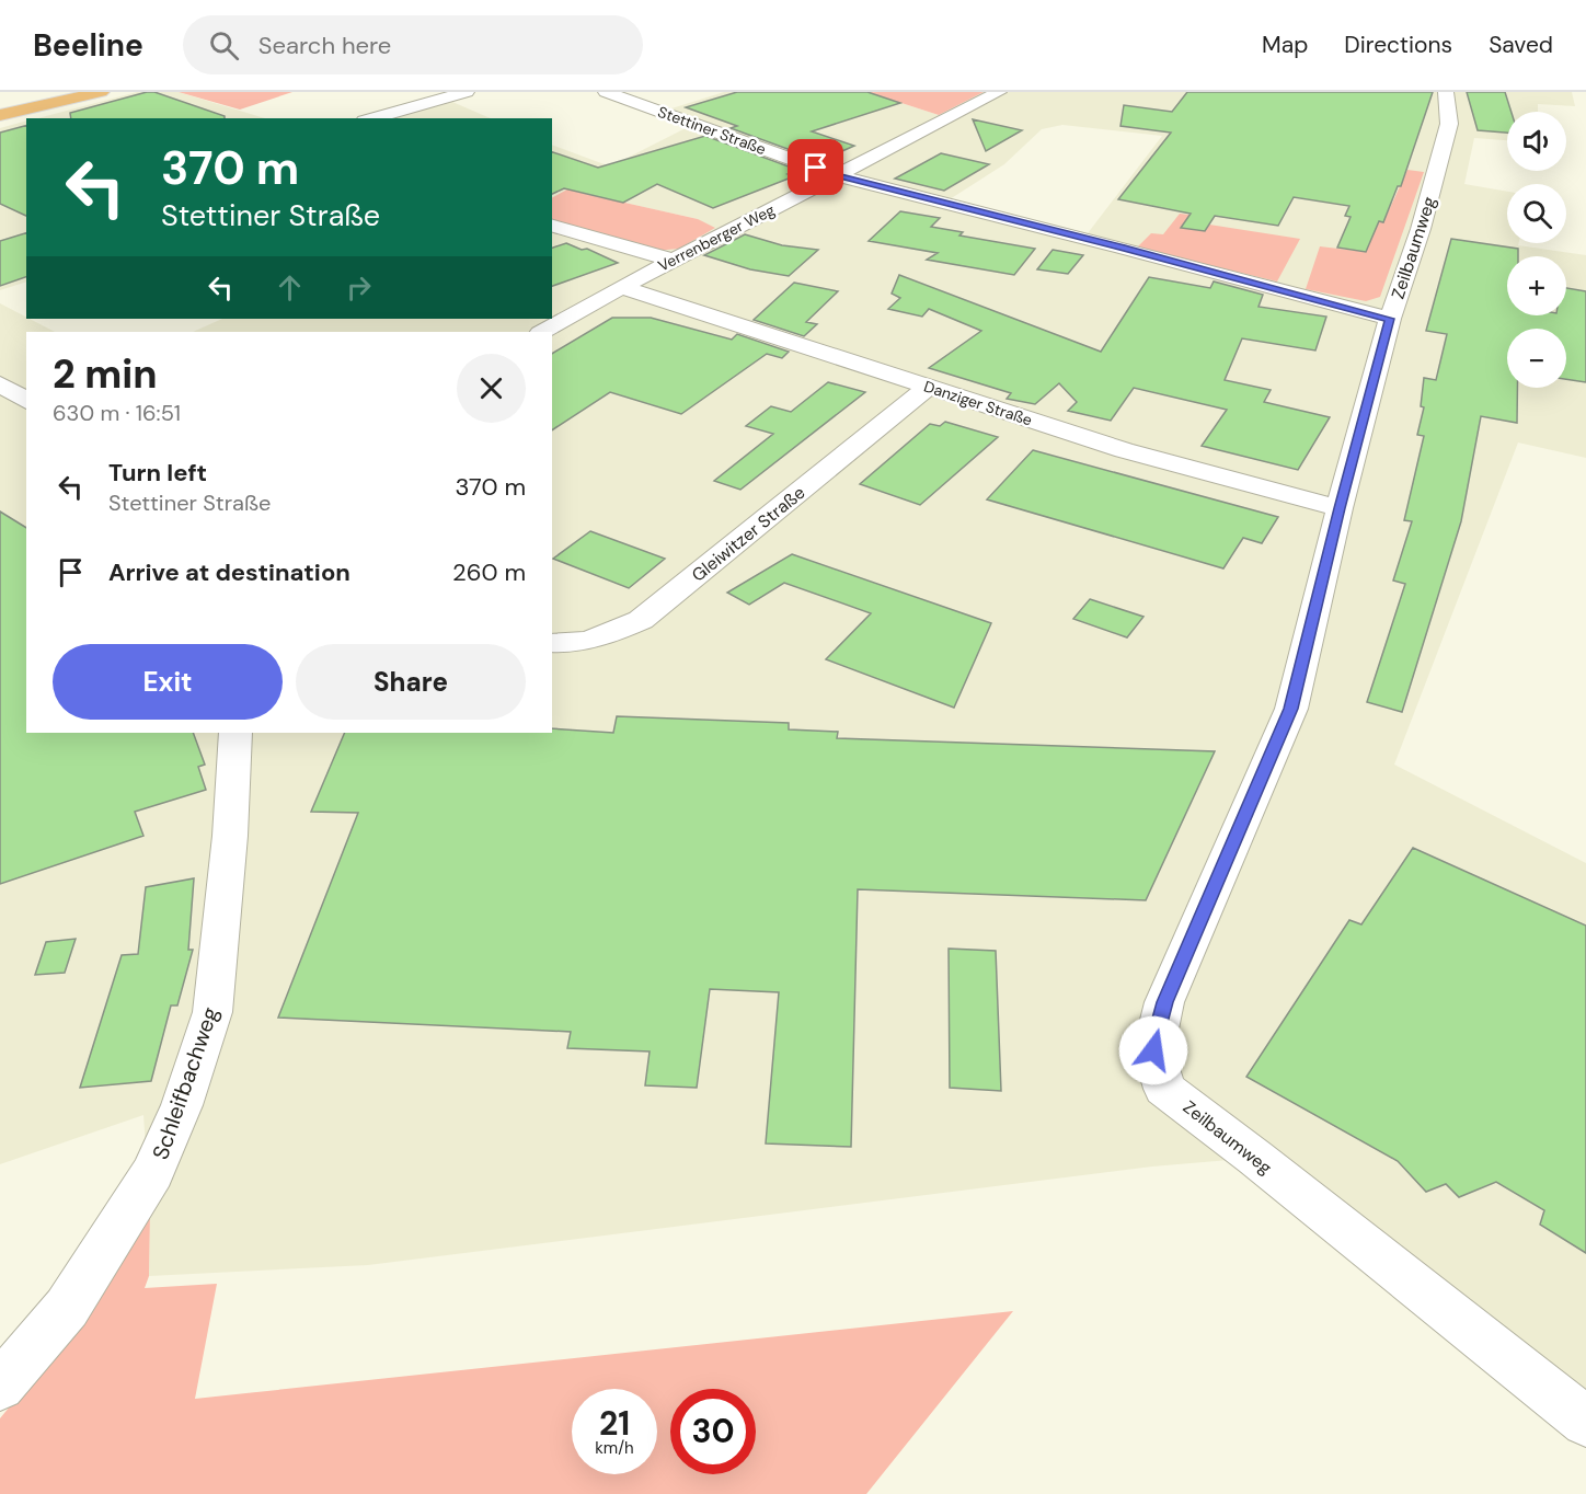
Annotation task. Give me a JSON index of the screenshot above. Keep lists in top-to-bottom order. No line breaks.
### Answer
{"streets":{"street":["Stettiner Straße","Verrenberger Weg","Zeilbaumweg","Danziger Straße","Gleiwitzer Straße","Schleifbachweg"]},"crossings":[["Stettiner Straße","Verrenberger Weg"],["Stettiner Straße","Zeilbaumweg"],["Verrenberger Weg","Danziger Straße"],["Zeilbaumweg","Danziger Straße"],["Danziger Straße","Gleiwitzer Straße"]],"page":{"header":"Beeline","search":"Search here","nav":["Map","Directions","Saved"],"map_buttons":["+","−"],"turn":["370 m","Stettiner Straße"],"heading":["2 min","630 m · 16:51"],"list":[{"name":"Turn left","note":"Stettiner Straße","value":"370 m"},{"name":"Arrive at destination","value":"260 m"}],"buttons":["Exit","Share"],"speed":"21 km/h","limit":"30"}}
